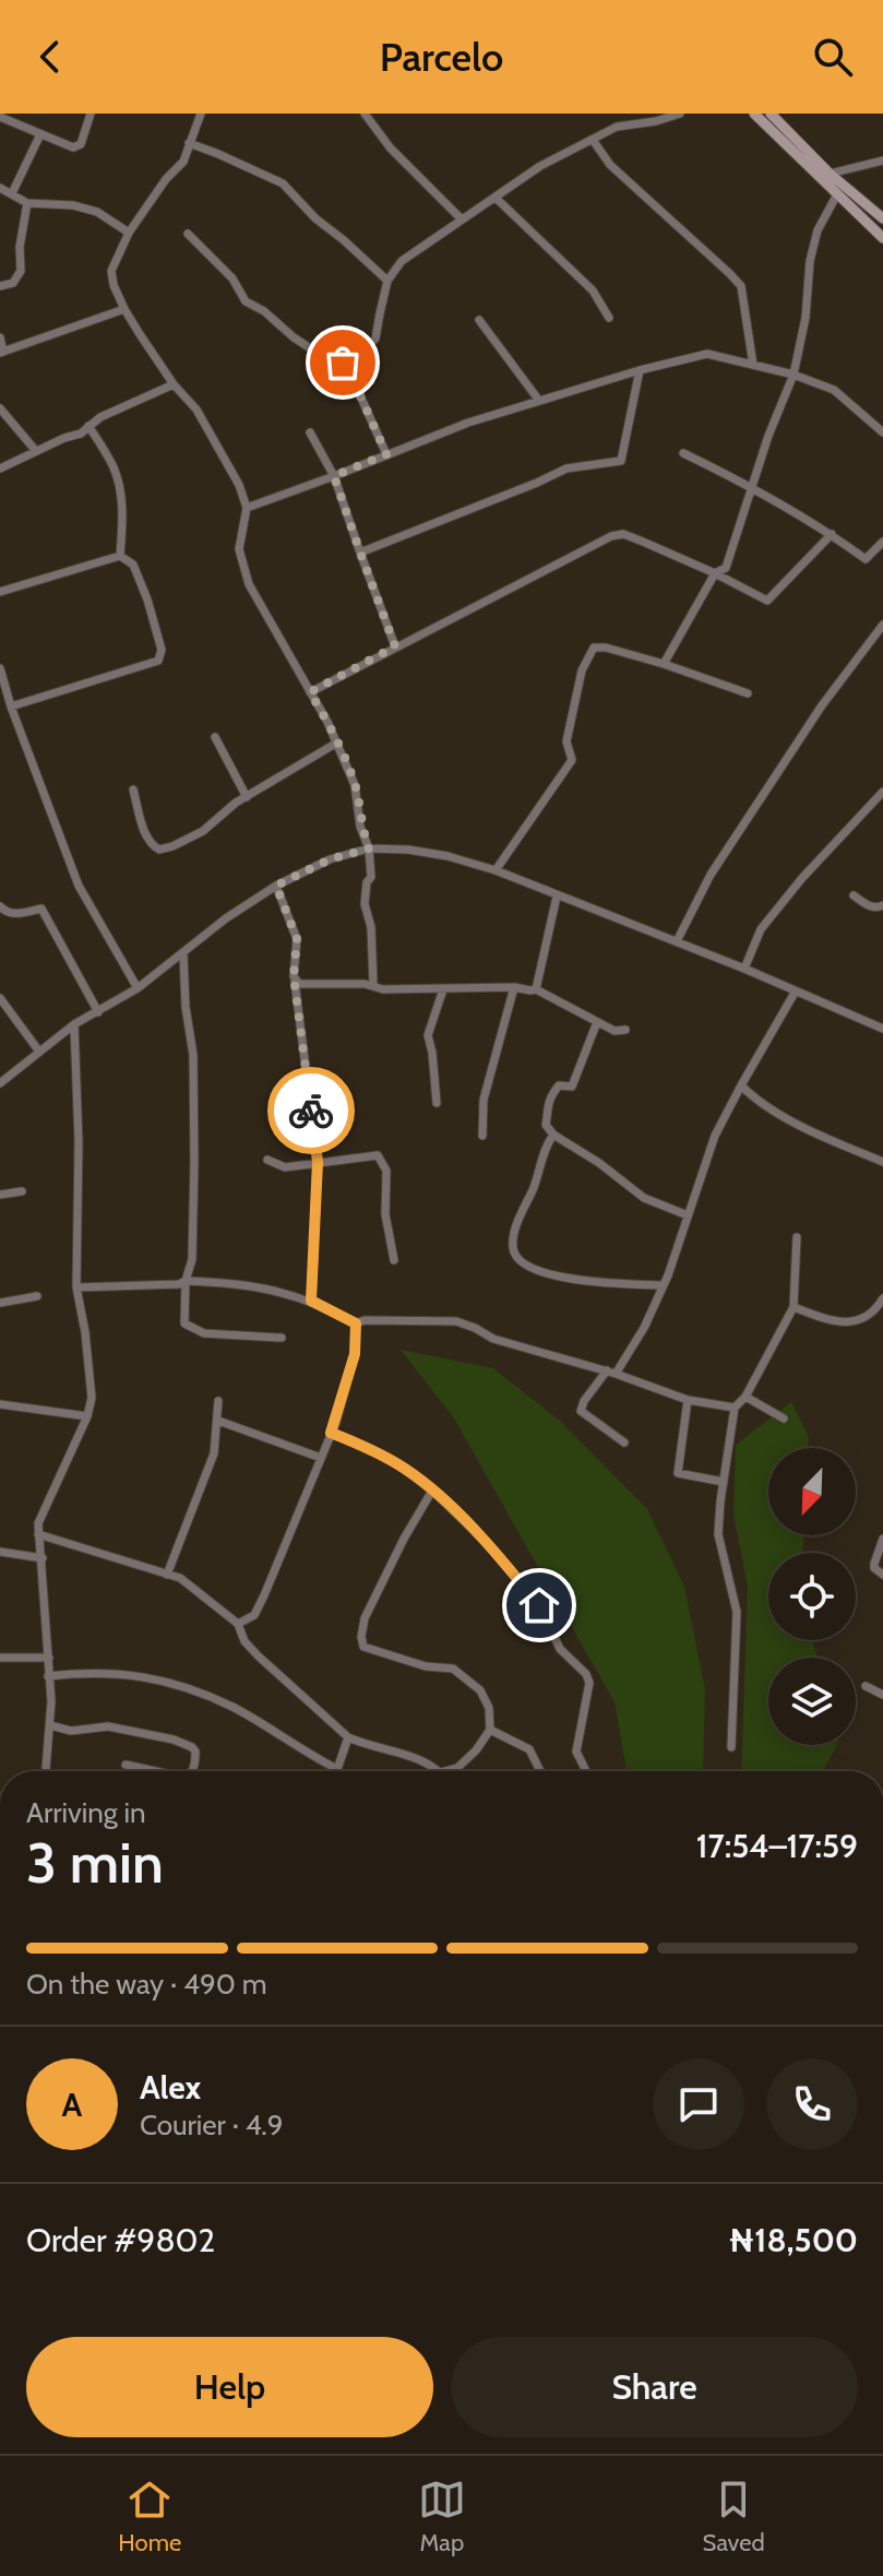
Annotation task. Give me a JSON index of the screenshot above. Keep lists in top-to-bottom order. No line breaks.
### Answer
{"north":"bottom left","page":{"header":"Parcelo","heading":["3 min","Arriving in","17:54–17:59"],"panel":["Alex","Courier · 4.9","Order #9802","₦18,500"],"bar":"On the way · 490 m","round":"A","buttons":["Help","Share"],"tabs":["Home","Map","Saved"]}}
